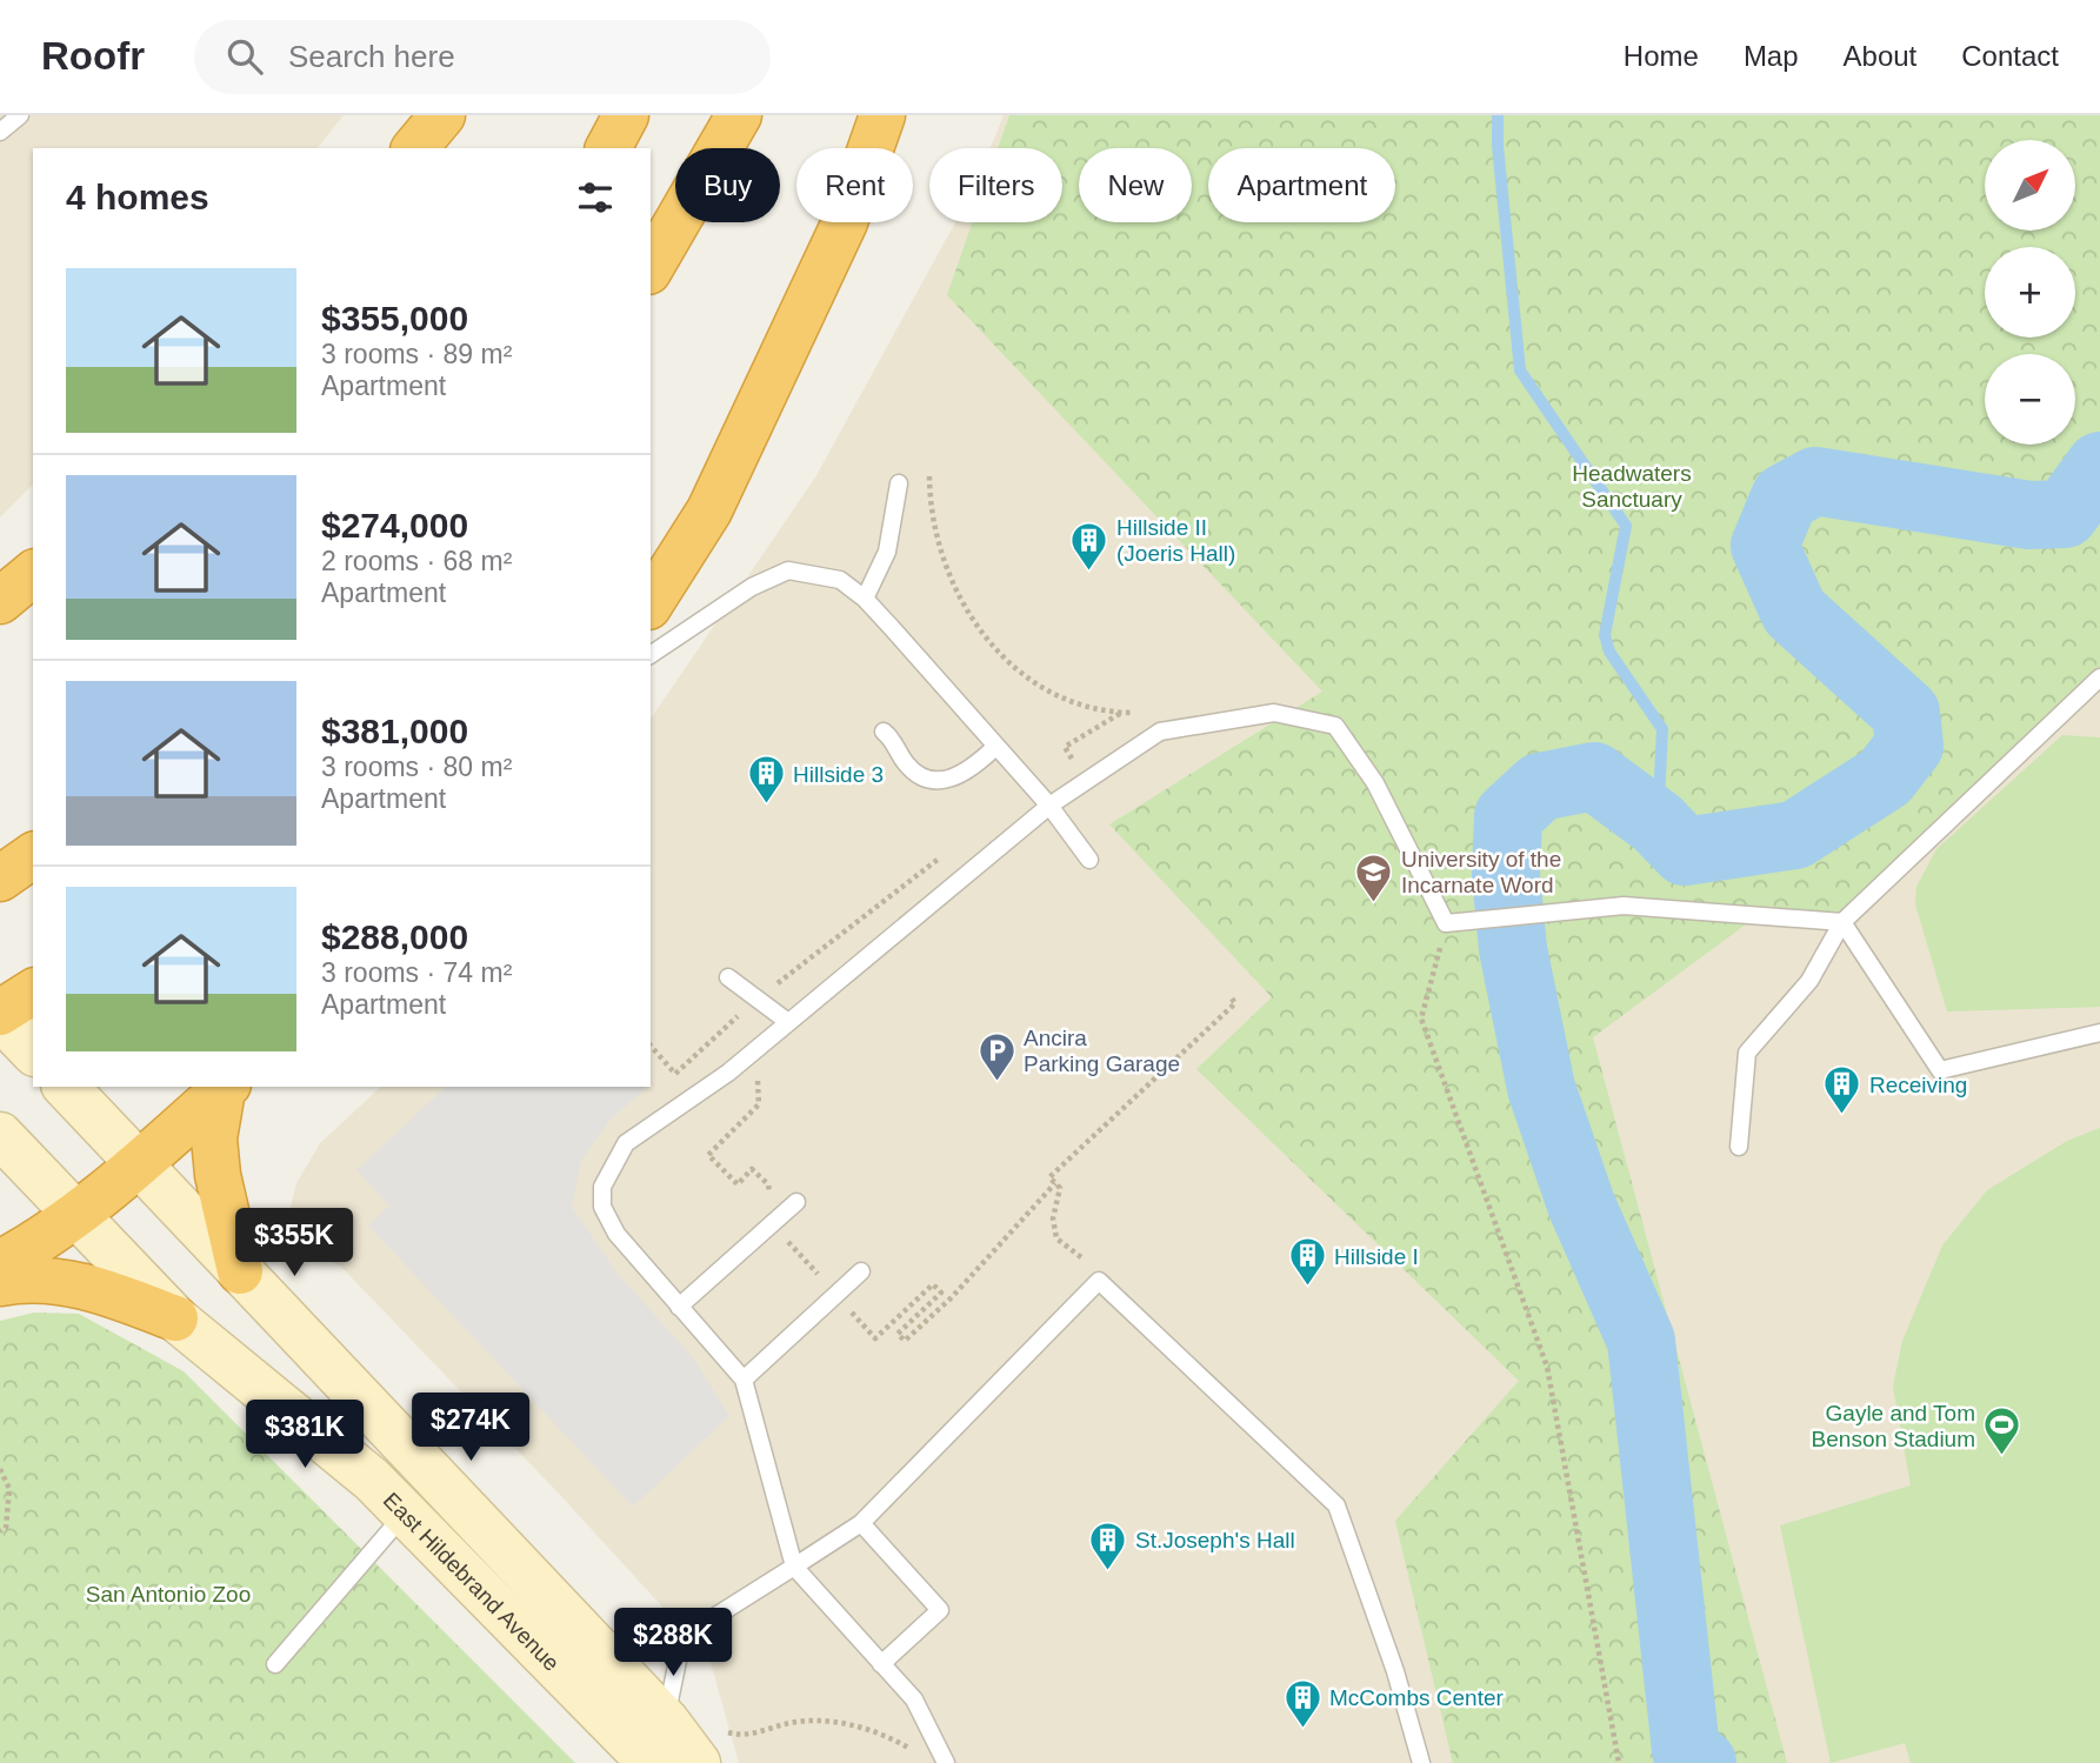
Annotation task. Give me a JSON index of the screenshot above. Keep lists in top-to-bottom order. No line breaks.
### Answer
{"streets":{"main road":["East Hildebrand Avenue"]},"parks":["Headwaters Sanctuary","San Antonio Zoo"],"places":{"building":["Hillside II (Joeris Hall)","Hillside 3","Receiving","Hillside I","St.Joseph's Hall","McCombs Center"],"school or university":["University of the Incarnate Word"],"parking":["Ancira Parking Garage"],"sports":["Gayle and Tom Benson Stadium"]},"north":"top right","page":{"header":"Roofr","search":"Search here","nav":["Home","Map","About","Contact"],"map_buttons":["+","−"],"chip":["Buy","Rent","Filters","New","Apartment"],"heading":"4 homes","list":[{"name":"$355,000","note":"3 rooms · 89 m² · Apartment"},{"name":"$274,000","note":"2 rooms · 68 m² · Apartment"},{"name":"$381,000","note":"3 rooms · 80 m² · Apartment"},{"name":"$288,000","note":"3 rooms · 74 m² · Apartment"}],"price":["$355K","$274K","$381K","$288K"]}}
